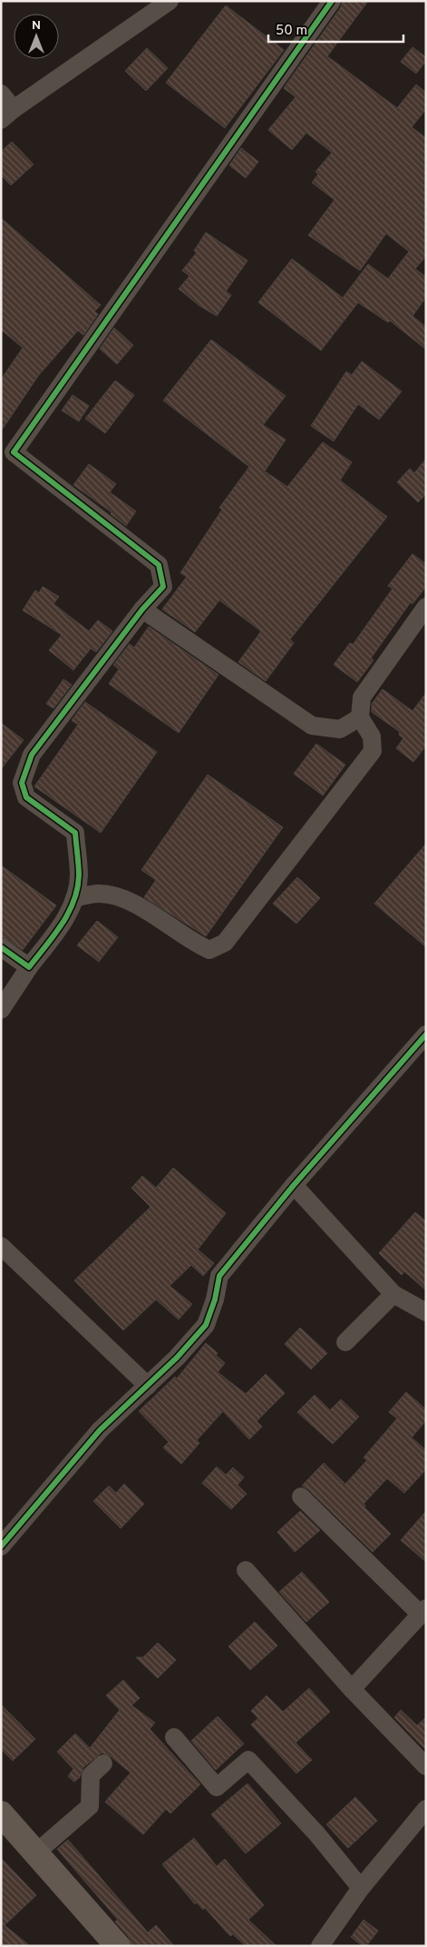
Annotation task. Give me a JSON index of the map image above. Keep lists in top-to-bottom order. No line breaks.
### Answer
{"scale_bar":"50 m","north":"top"}
